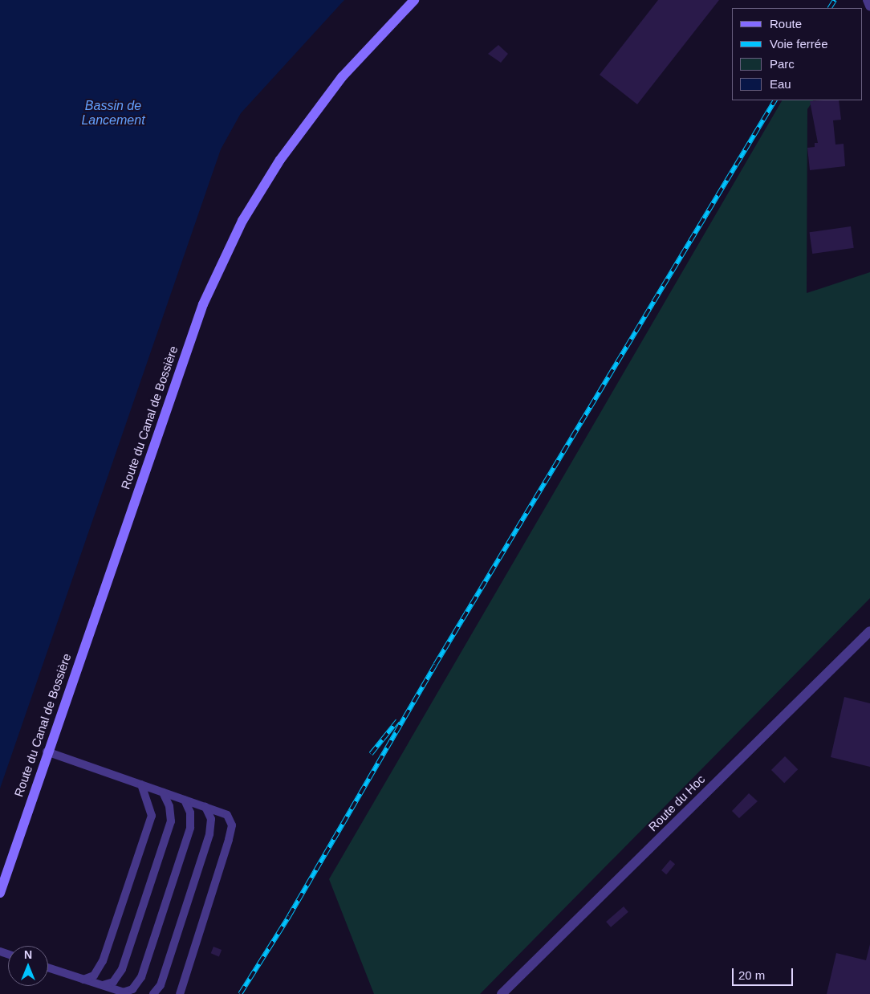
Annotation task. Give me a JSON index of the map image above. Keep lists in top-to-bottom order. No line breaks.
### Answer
{"streets":{"street":["Route du Canal de Bossière","Route du Hoc"]},"water":["Bassin de Lancement"],"legend":["Route","Voie ferrée","Parc","Eau"],"scale_bar":"20 m","north":"top"}
